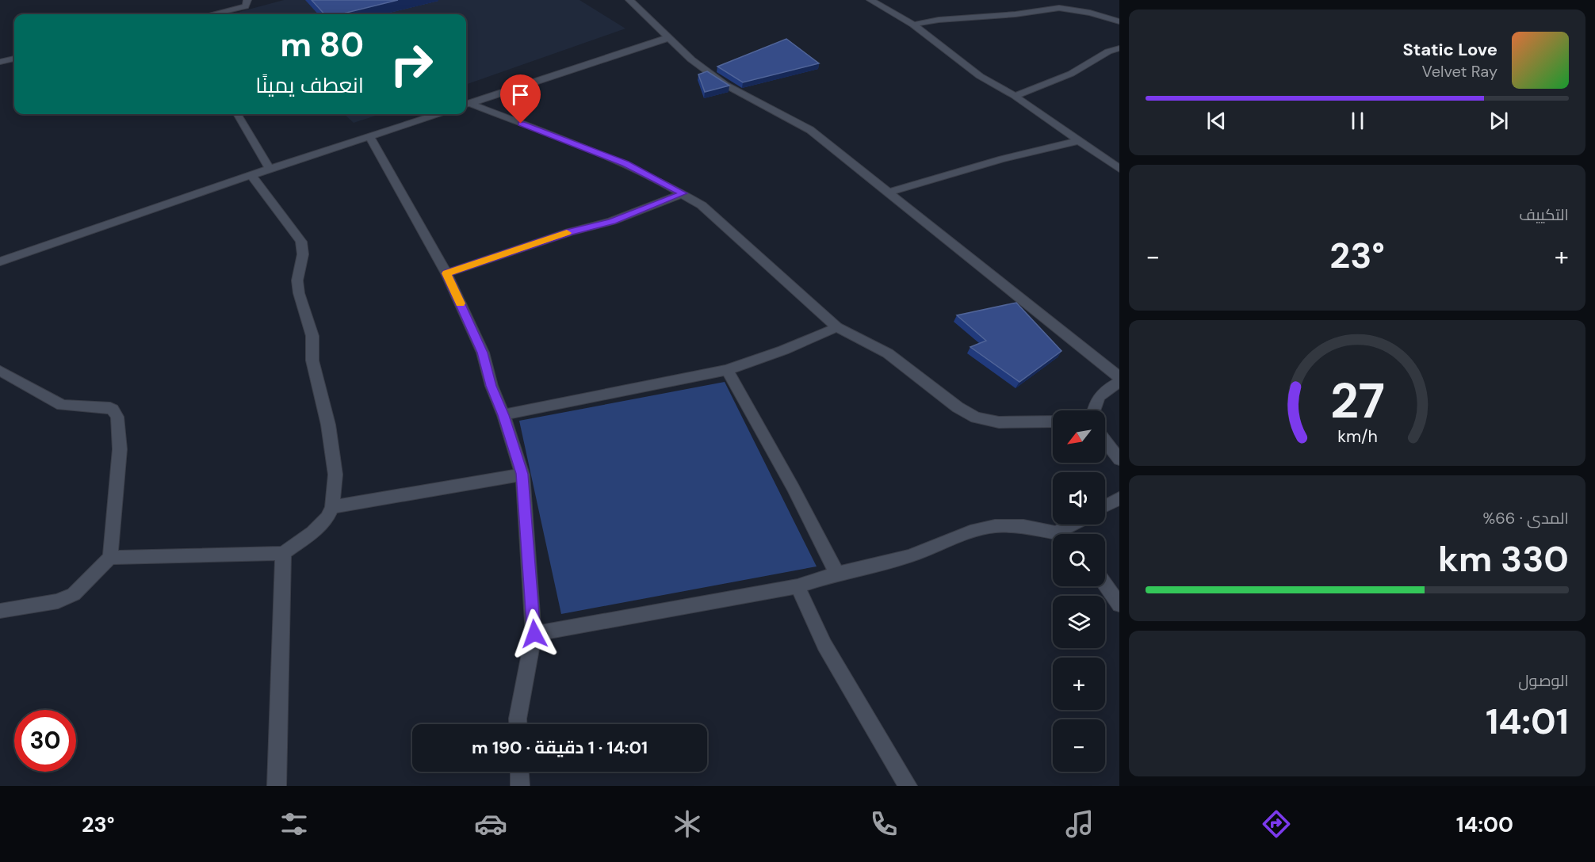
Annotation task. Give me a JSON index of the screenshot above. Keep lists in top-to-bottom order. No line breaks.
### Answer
{"north":"bottom left","page":{"turn":["80 m","انعطف يمينًا"],"song":["Static Love","Velvet Ray"],"tile":["التكييف",["المدى · 66%","330 km"],["الوصول","14:01"]],"heat":["−","23°","+"],"map_buttons":["+","−"],"limit":"30","trip":"14:01 · 1 دقيقة · 190 m","tabs":["14:00","23°"],"gauge":["27","km/h"]}}
